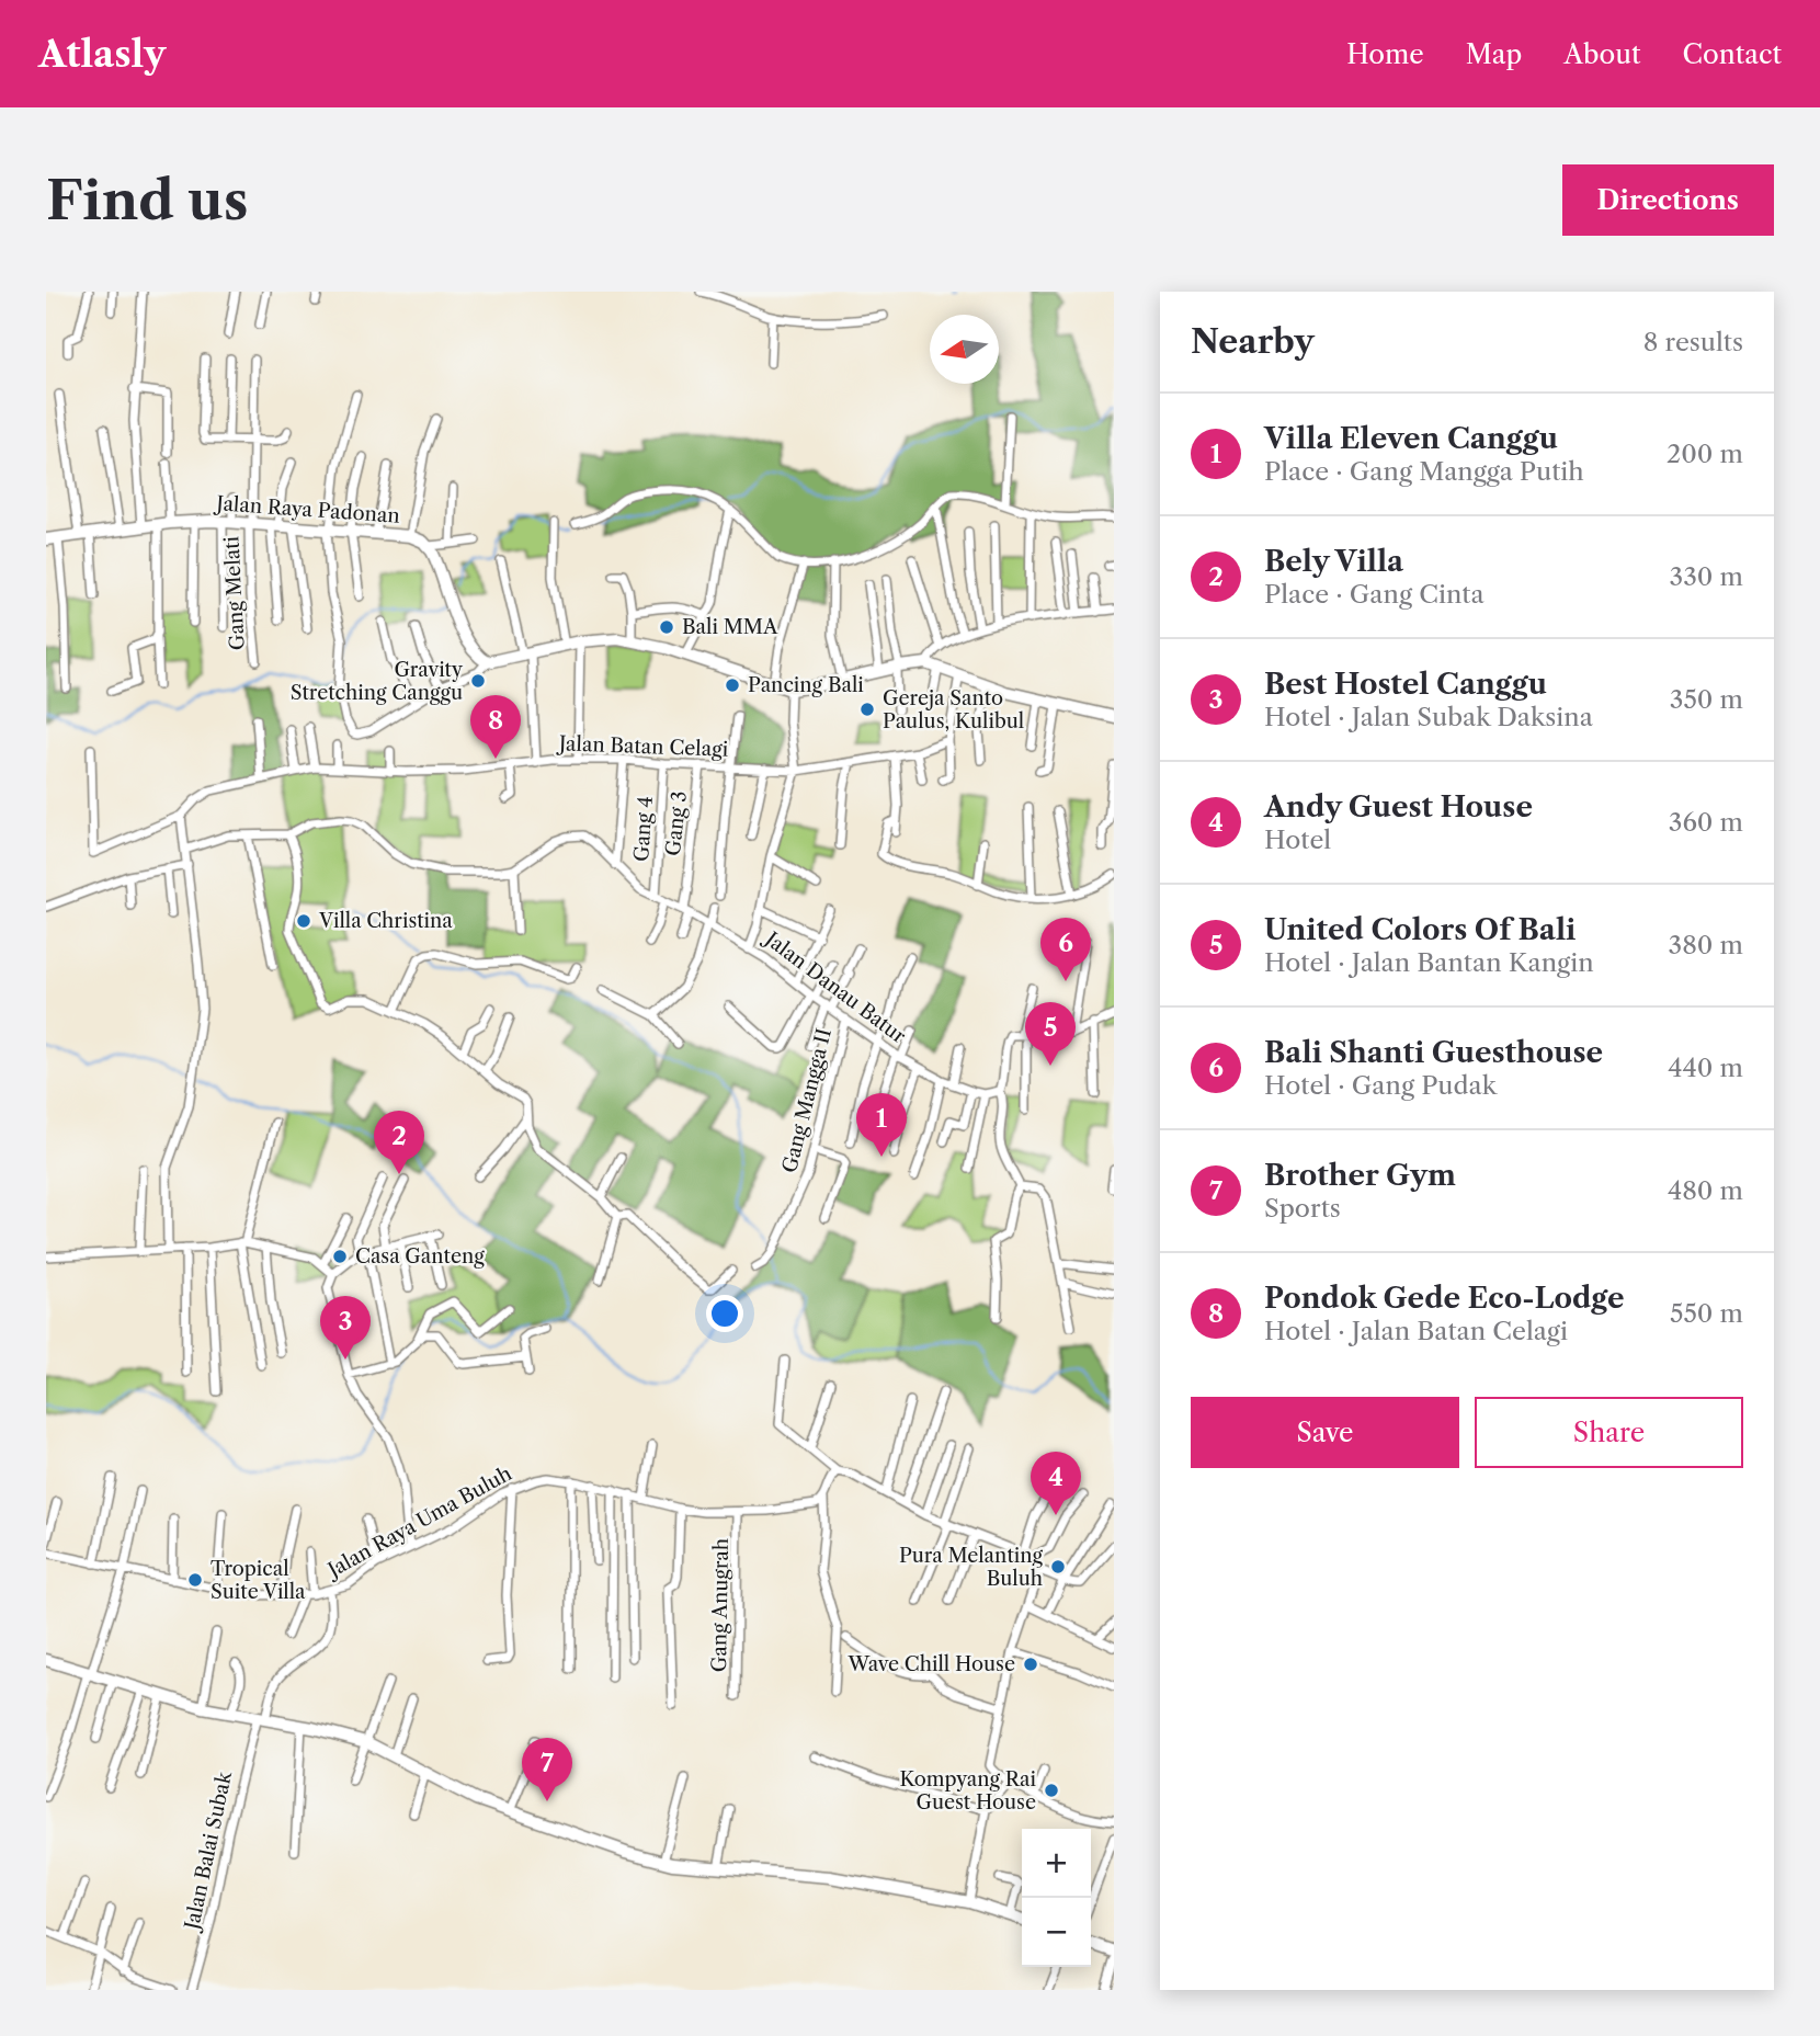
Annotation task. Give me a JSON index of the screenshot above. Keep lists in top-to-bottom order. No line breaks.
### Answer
{"streets":{"main road":["Jalan Raya Padonan"],"street":["Gang Melati","Jalan Batan Celagi","Gang 3","Gang 4","Jalan Danau Batur","Gang Mangga II","Jalan Raya Uma Buluh","Gang Anugrah","Jalan Balai Subak"]},"crossings":[["Jalan Raya Padonan","Gang Melati"],["Jalan Batan Celagi","Gang 3"],["Jalan Batan Celagi","Gang 4"],["Jalan Batan Celagi","Jalan Danau Batur"],["Jalan Danau Batur","Gang Mangga II"],["Jalan Raya Uma Buluh","Gang Anugrah"],["Jalan Raya Uma Buluh","Jalan Balai Subak"]],"places":["Bali MMA","Gravity Stretching Canggu","Pancing Bali","Gereja Santo Paulus, Kulibul","Villa Christina","Casa Ganteng","Pura Melanting Buluh","Tropical Suite Villa","Wave Chill House","Kompyang Rai Guest House"],"north":"left","page":{"header":"Atlasly","nav":["Home","Map","About","Contact"],"buttons":["Directions",["Save","Share"]],"title":"Find us","heading":["Nearby","8 results"],"list":[{"mark":"1","name":"Villa Eleven Canggu","note":"Place · Gang Mangga Putih","value":"200 m"},{"mark":"2","name":"Bely Villa","note":"Place · Gang Cinta","value":"330 m"},{"mark":"3","name":"Best Hostel Canggu","note":"Hotel · Jalan Subak Daksina","value":"350 m"},{"mark":"4","name":"Andy Guest House","note":"Hotel","value":"360 m"},{"mark":"5","name":"United Colors Of Bali","note":"Hotel · Jalan Bantan Kangin","value":"380 m"},{"mark":"6","name":"Bali Shanti Guesthouse","note":"Hotel · Gang Pudak","value":"440 m"},{"mark":"7","name":"Brother Gym","note":"Sports","value":"480 m"},{"mark":"8","name":"Pondok Gede Eco-Lodge","note":"Hotel · Jalan Batan Celagi","value":"550 m"}],"pins":["8","6","5","1","2","3","4","7"],"map_buttons":["+","−"]}}
